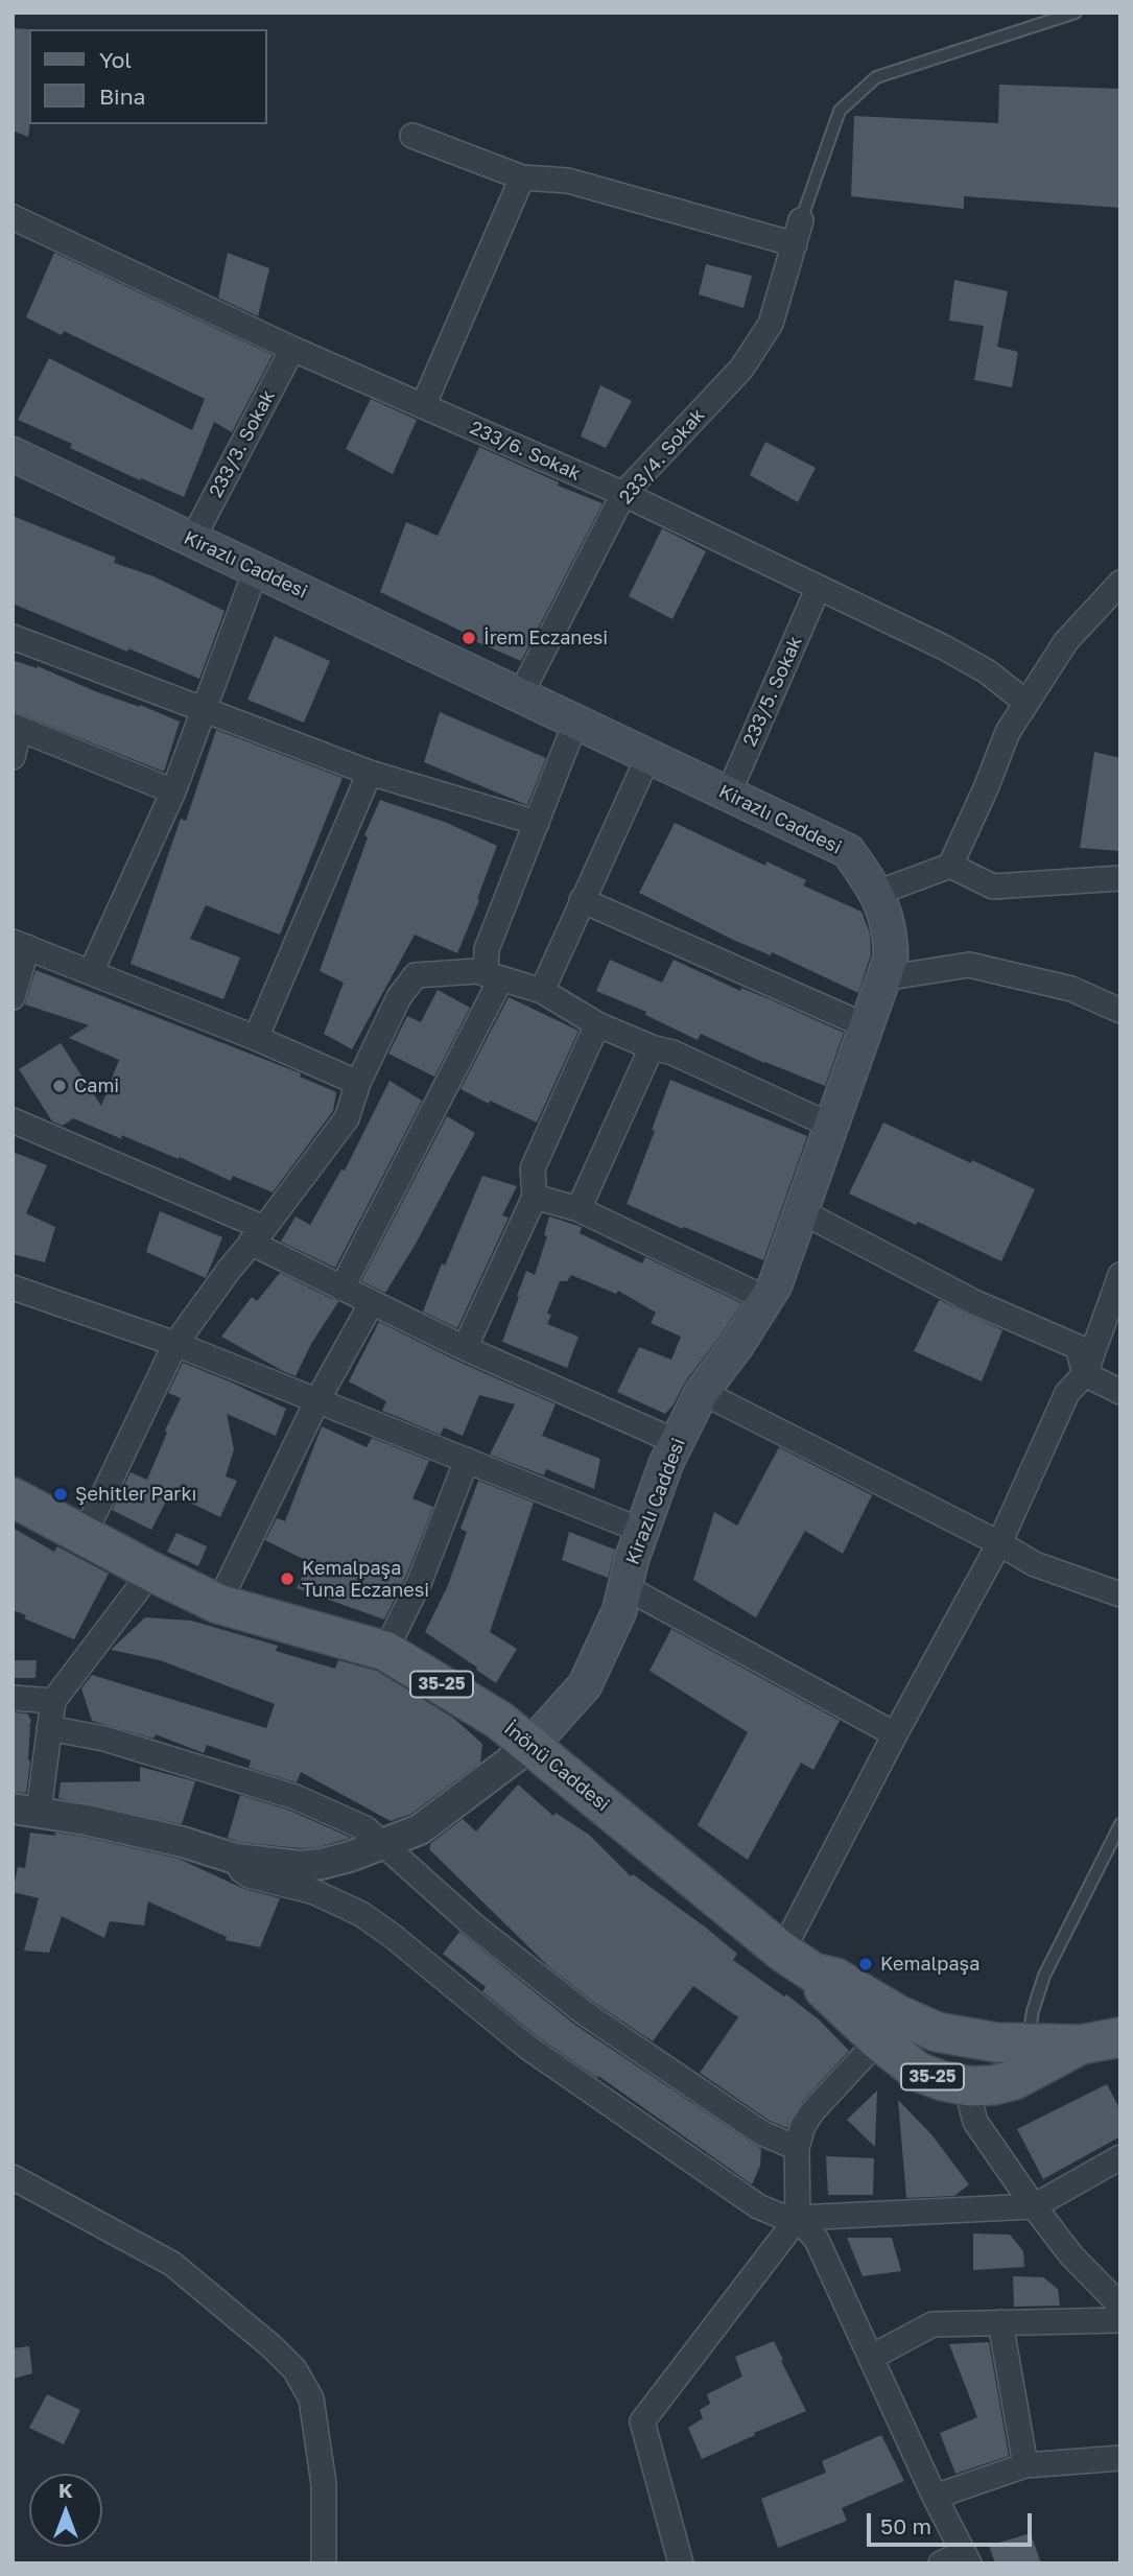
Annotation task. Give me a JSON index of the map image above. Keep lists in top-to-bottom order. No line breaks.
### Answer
{"streets":{"main road":["Kirazlı Caddesi","35-25","İnönü Caddesi"],"street":["233/3. Sokak","233/6. Sokak","233/4. Sokak","233/5. Sokak"]},"crossings":[["233/3. Sokak","233/6. Sokak"],["233/3. Sokak","Kirazlı Caddesi"],["233/6. Sokak","233/4. Sokak"],["233/6. Sokak","233/5. Sokak"],["233/4. Sokak","Kirazlı Caddesi"],["Kirazlı Caddesi","233/5. Sokak"],["Kirazlı Caddesi","İnönü Caddesi"],["35-25","İnönü Caddesi"]],"places":["İrem Eczanesi","Cami","Şehitler Parkı","Kemalpaşa Tuna Eczanesi","Kemalpaşa"],"legend":["Yol","Bina"],"scale_bar":"50 m","north":"top"}
